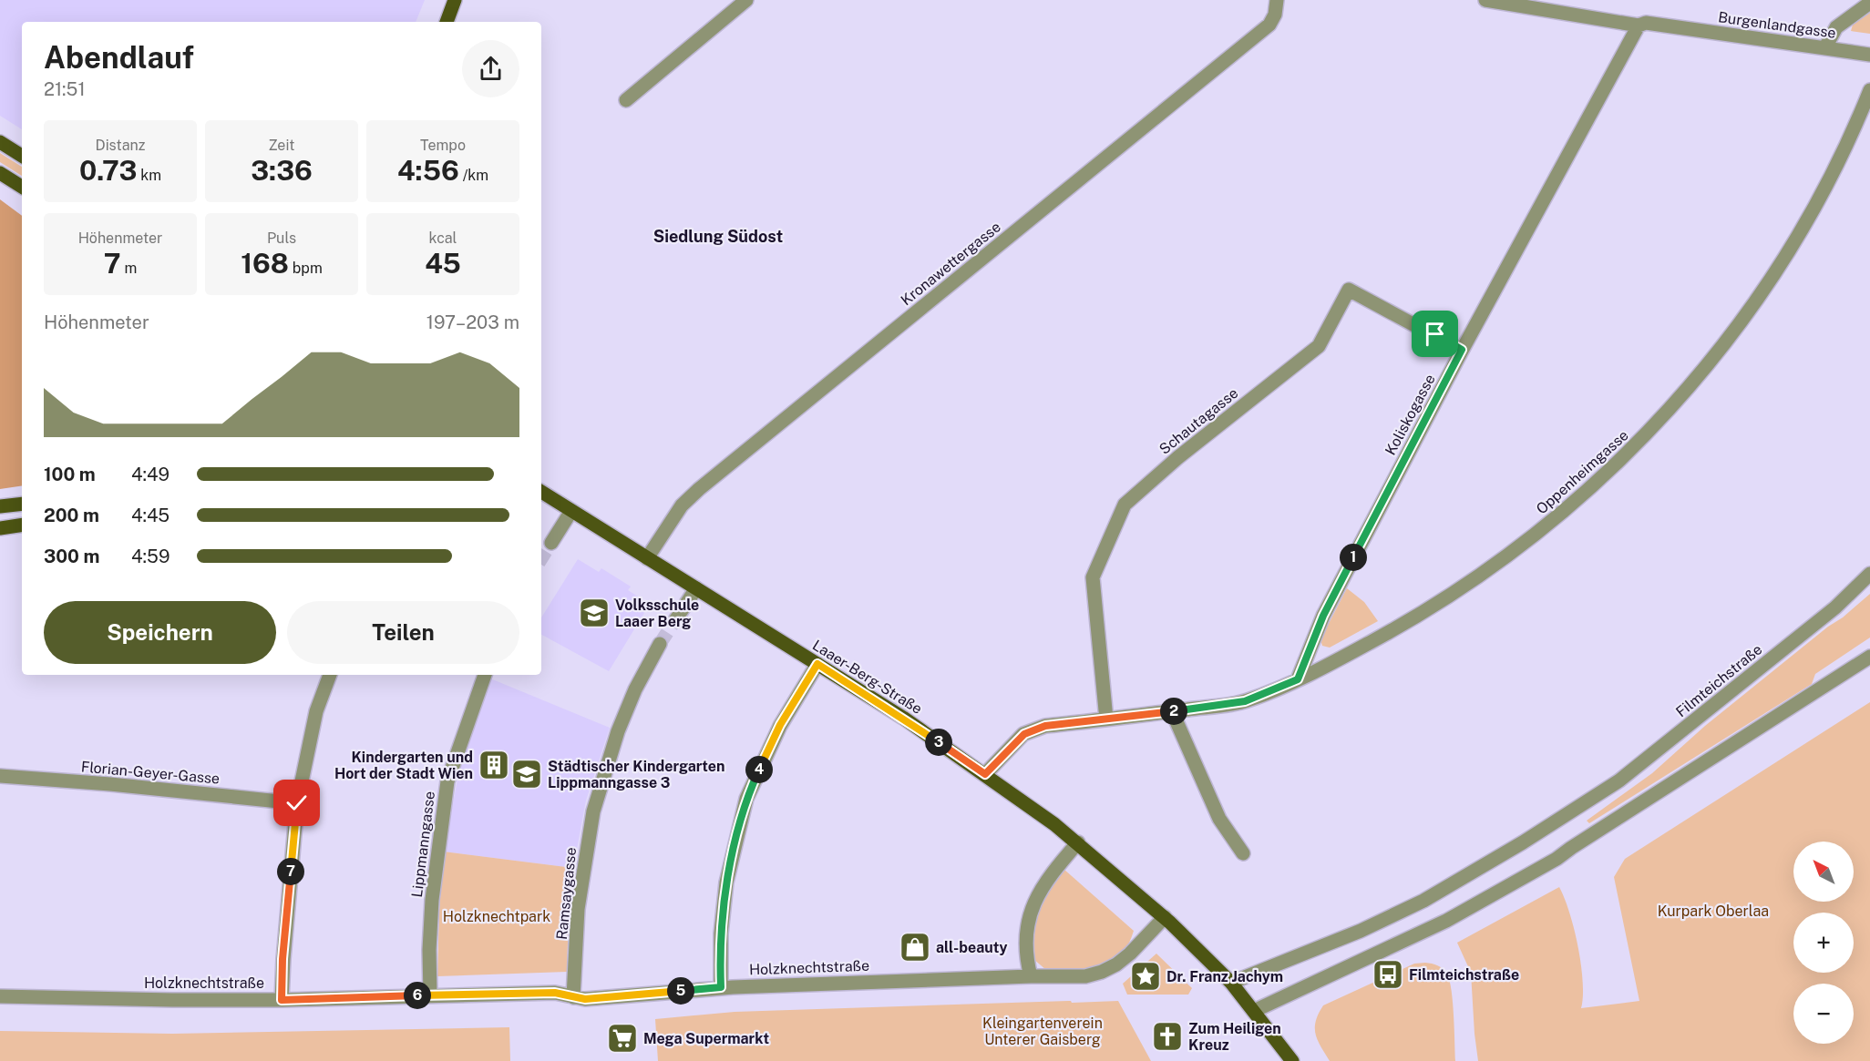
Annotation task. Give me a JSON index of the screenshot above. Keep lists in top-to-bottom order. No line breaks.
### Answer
{"streets":{"main road":["Laaer-Berg-Straße"],"street":["Burgenlandgasse","Kronawettergasse","Koliskogasse","Schautagasse","Oppenheimgasse","Filmteichstraße","Florian-Geyer-Gasse","Lippmanngasse","Ramsaygasse","Holzknechtstraße"]},"crossings":[["Burgenlandgasse","Koliskogasse"],["Kronawettergasse","Laaer-Berg-Straße"],["Koliskogasse","Schautagasse"],["Koliskogasse","Oppenheimgasse"],["Schautagasse","Oppenheimgasse"],["Oppenheimgasse","Laaer-Berg-Straße"],["Laaer-Berg-Straße","Filmteichstraße"],["Laaer-Berg-Straße","Holzknechtstraße"],["Lippmanngasse","Holzknechtstraße"],["Ramsaygasse","Holzknechtstraße"]],"districts":["Siedlung Südost"],"parks":["Kurpark Oberlaa","Holzknechtpark","Kleingartenverein Unterer Gaisberg"],"places":{"school or university":["Volksschule Laaer Berg","Städtischer Kindergarten Lippmanngasse 3"],"building":["Kindergarten und Hort der Stadt Wien"],"shop":["all-beauty"],"bus stop":["Filmteichstraße"],"place":["Dr. Franz Jachym"],"church":["Zum Heiligen Kreuz"],"supermarket":["Mega Supermarkt"]},"north":"top left","page":{"heading":["Abendlauf","21:51"],"stats":[["Distanz","0.73 km"],["Zeit","3:36"],["Tempo","4:56 /km"],["Höhenmeter","7 m"],["Puls","168 bpm"],["kcal","45"]],"chart":["Höhenmeter","197–203 m"],"list":[{"name":"100 m","note":"4:49"},{"name":"200 m","note":"4:45"},{"name":"300 m","note":"4:59"}],"pins":["1","2","3","4","7","5","6"],"buttons":["Speichern","Teilen"],"map_buttons":["+","−"]}}
